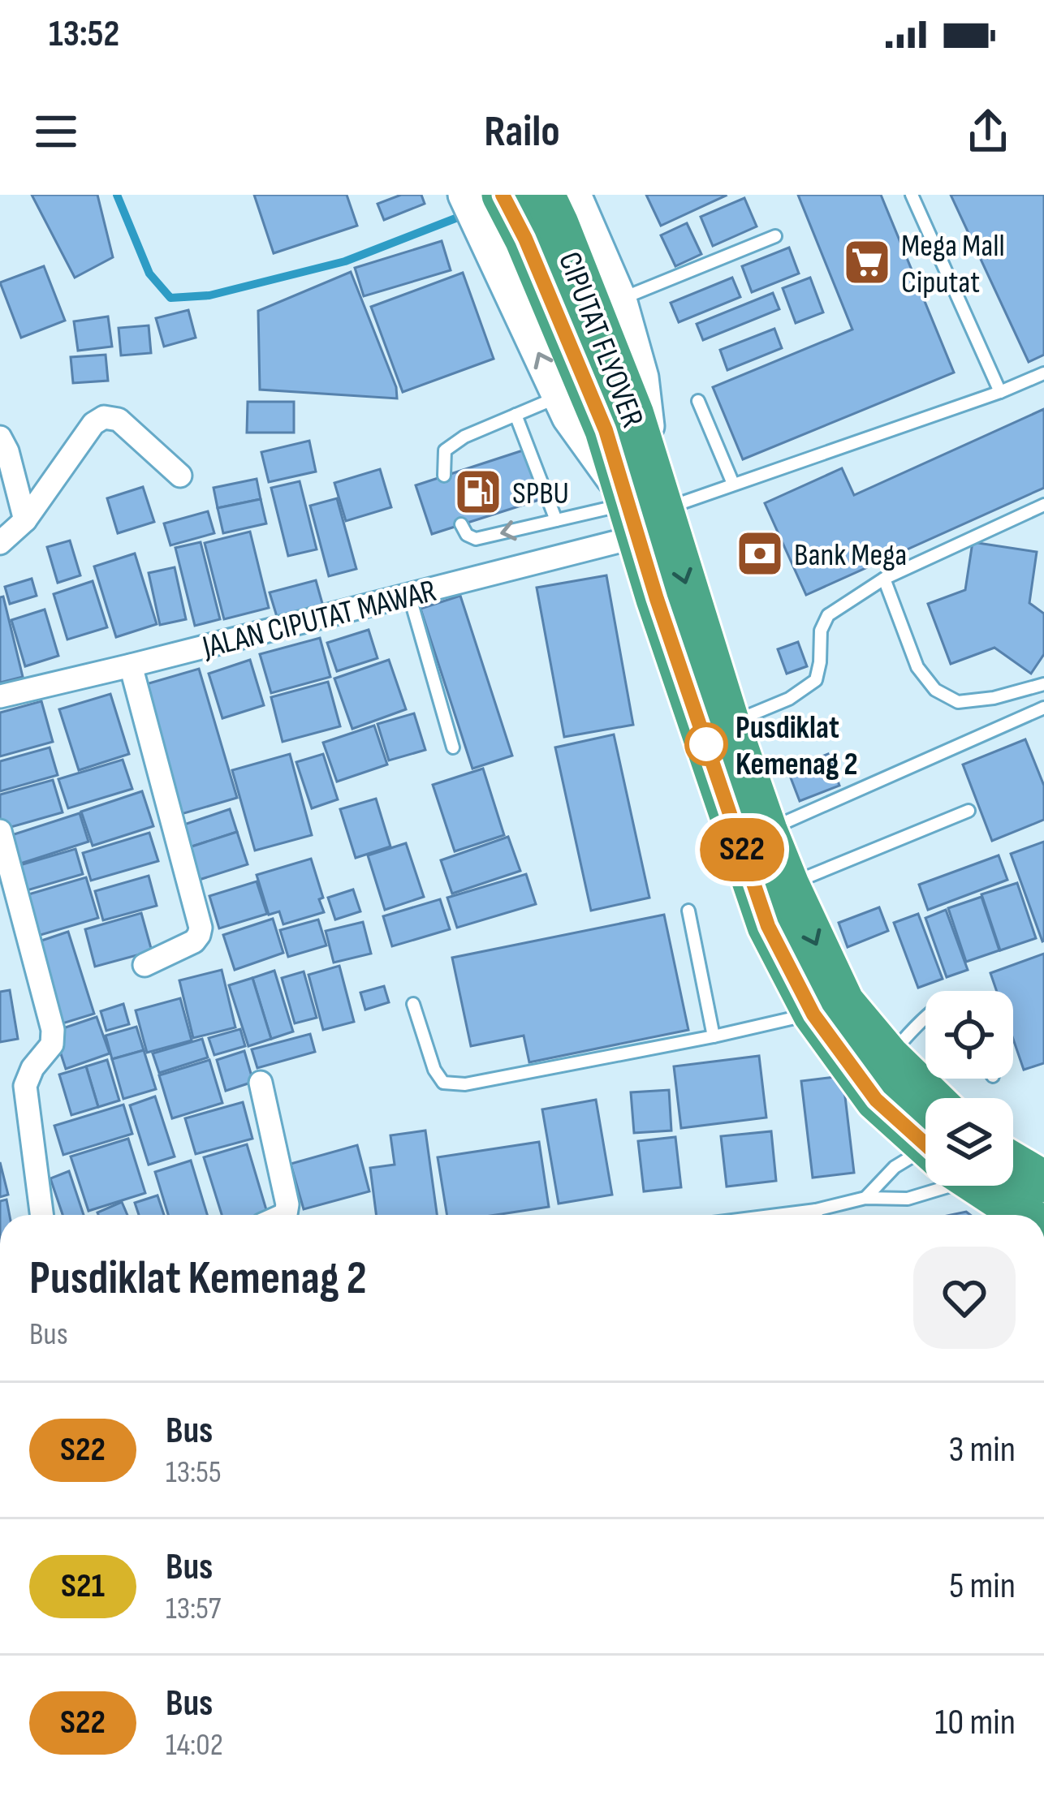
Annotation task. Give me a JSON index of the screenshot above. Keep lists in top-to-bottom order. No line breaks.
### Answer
{"streets":{"highway":["CIPUTAT FLYOVER"],"street":["JALAN CIPUTAT MAWAR"]},"crossings":[["CIPUTAT FLYOVER","JALAN CIPUTAT MAWAR"]],"places":{"supermarket":["Mega Mall Ciputat"],"fuel station":["SPBU"],"bank":["Bank Mega"],"other":["Pusdiklat Kemenag 2"]},"lines":["bus line S22"],"page":{"status":"13:52","header":"Railo","on_map":"S22","heading":["Pusdiklat Kemenag 2","Bus"],"list":[{"mark":"S22","name":"Bus","note":"13:55","value":"3 min"},{"mark":"S21","name":"Bus","note":"13:57","value":"5 min"},{"mark":"S22","name":"Bus","note":"14:02","value":"10 min"}]}}
